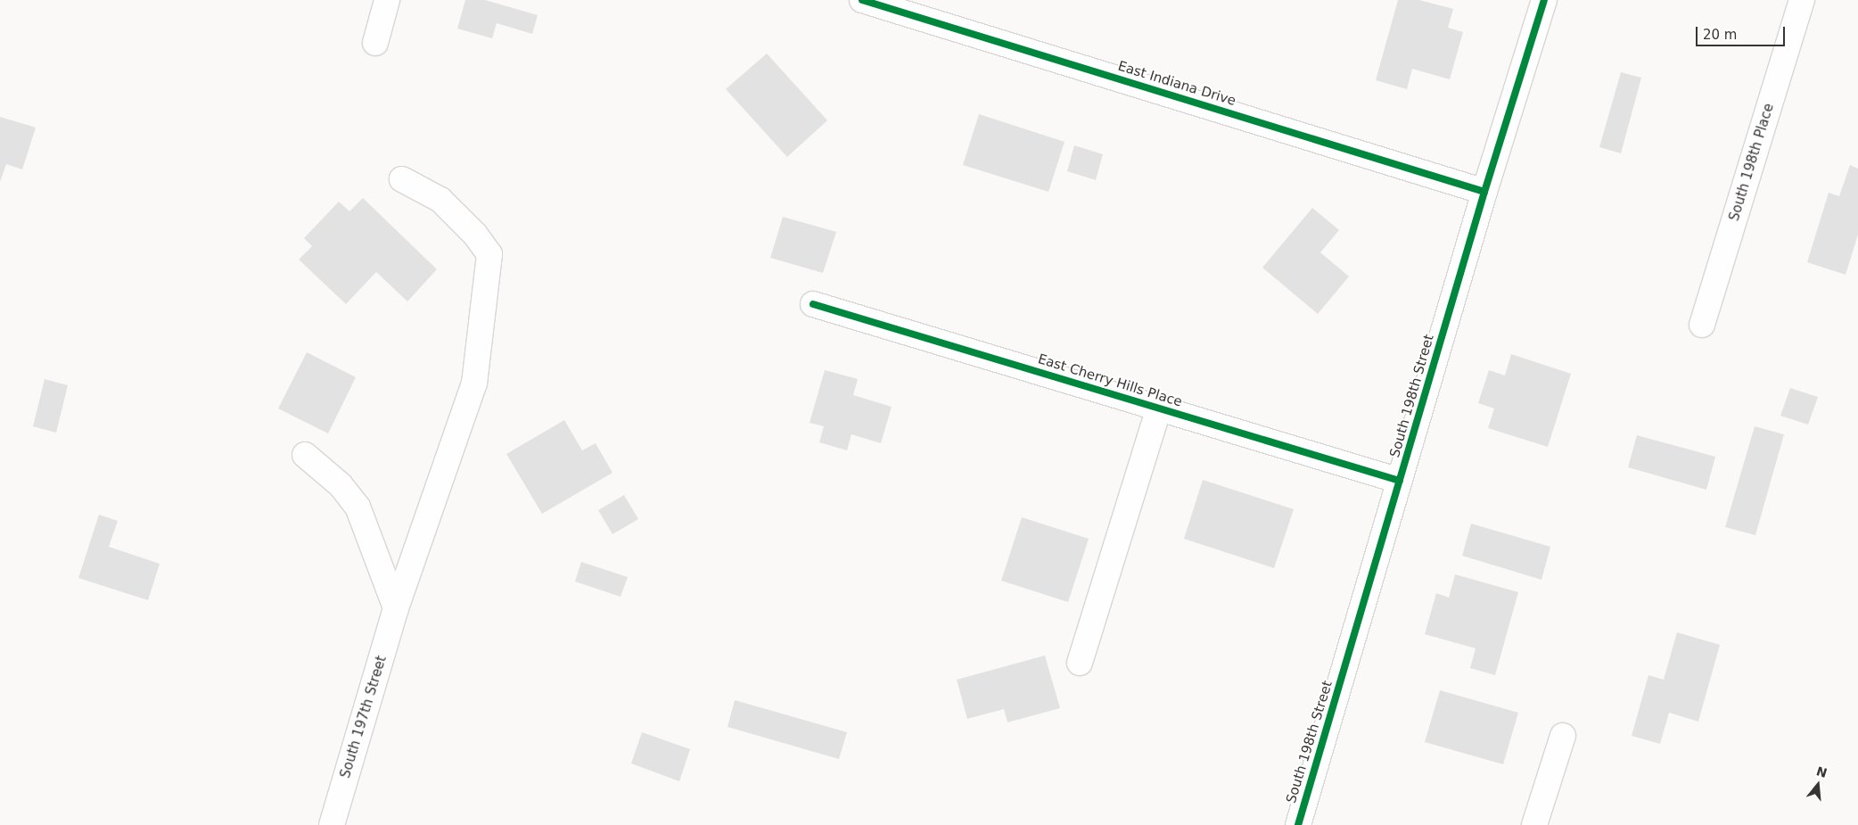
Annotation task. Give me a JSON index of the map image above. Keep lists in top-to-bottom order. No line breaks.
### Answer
{"streets":{"street":["East Indiana Drive","South 198th Place","East Cherry Hills Place","South 198th Street","South 197th Street"]},"crossings":[["East Indiana Drive","South 198th Street"],["East Cherry Hills Place","South 198th Street"]],"scale_bar":"20 m","north":"top"}
